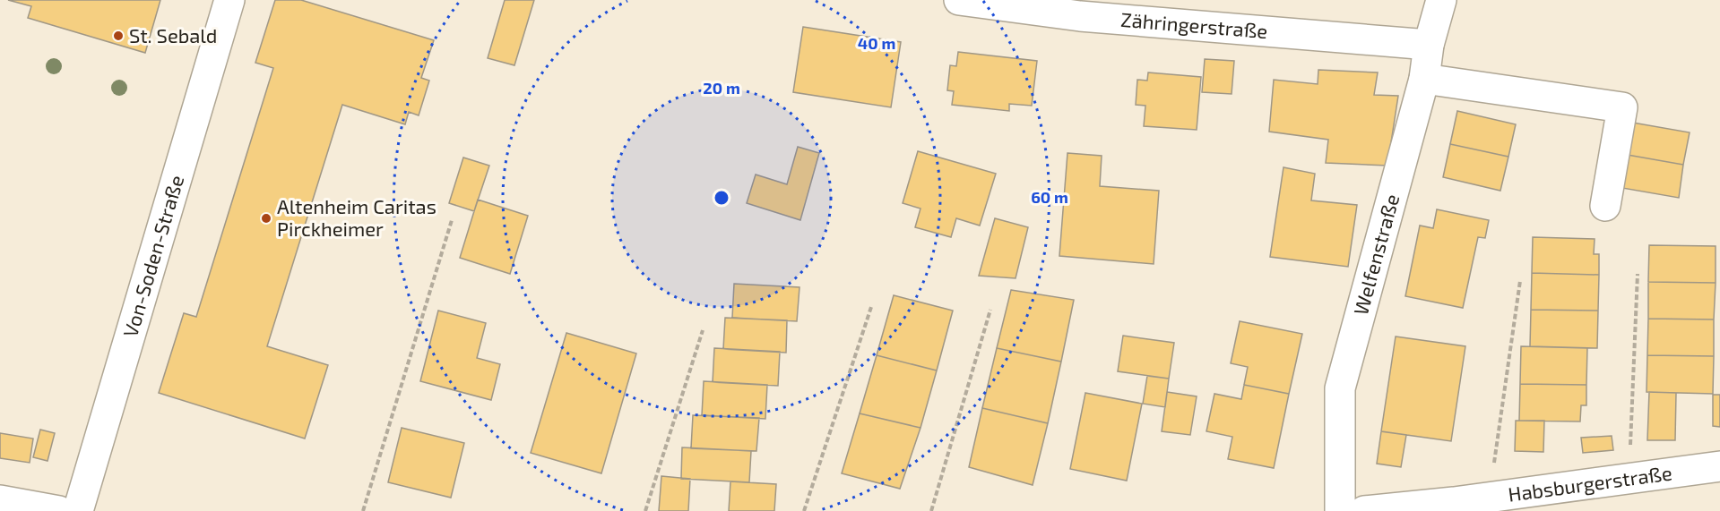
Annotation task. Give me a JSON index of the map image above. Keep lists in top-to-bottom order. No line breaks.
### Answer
{"streets":{"street":["Zähringerstraße","Welfenstraße","Von-Soden-Straße","Habsburgerstraße"]},"crossings":[["Zähringerstraße","Welfenstraße"]],"places":["St. Sebald","Altenheim Caritas Pirckheimer"],"rings":["40 m","20 m","60 m"]}
